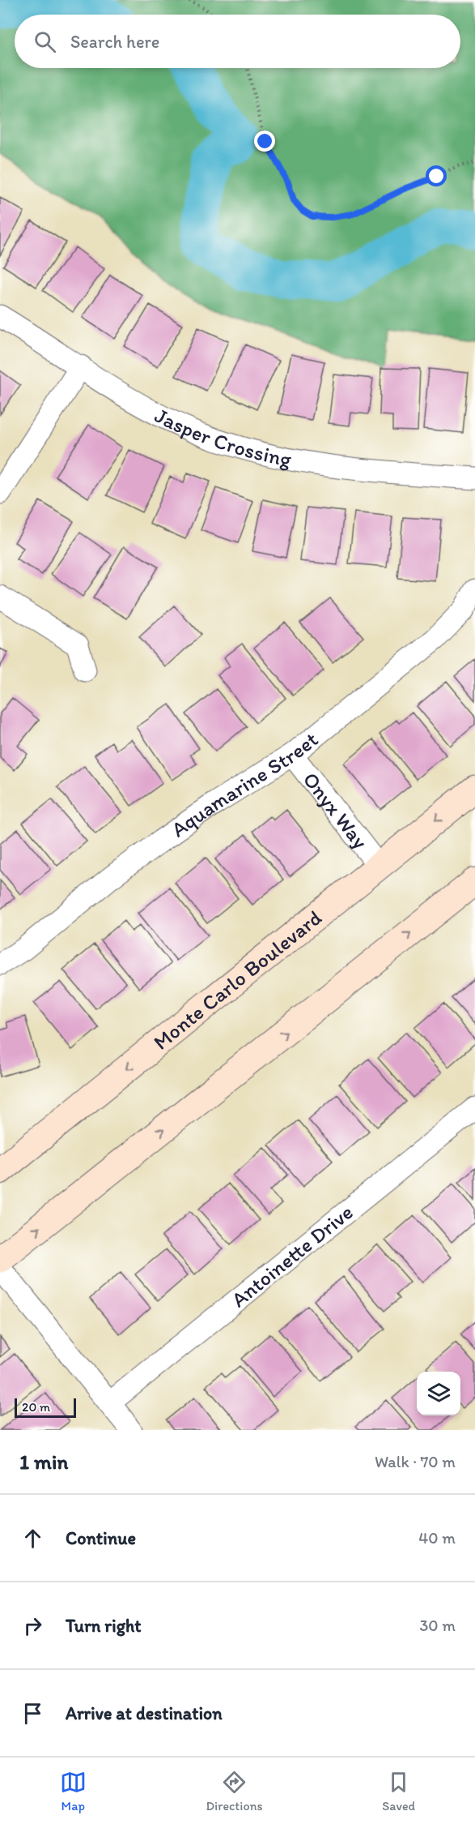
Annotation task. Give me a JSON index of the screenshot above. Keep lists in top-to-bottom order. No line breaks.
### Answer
{"streets":{"main road":["Monte Carlo Boulevard"],"street":["Jasper Crossing","Aquamarine Street","Onyx Way","Antoinette Drive"]},"crossings":[["Aquamarine Street","Onyx Way"],["Onyx Way","Monte Carlo Boulevard"]],"scale_bar":"20 m","page":{"search":"Search here","scale":"20 m","heading":["1 min","Walk · 70 m"],"list":[["Continue","40 m"],["Turn right","30 m"],"Arrive at destination"],"nav":["Map","Directions","Saved"]}}
